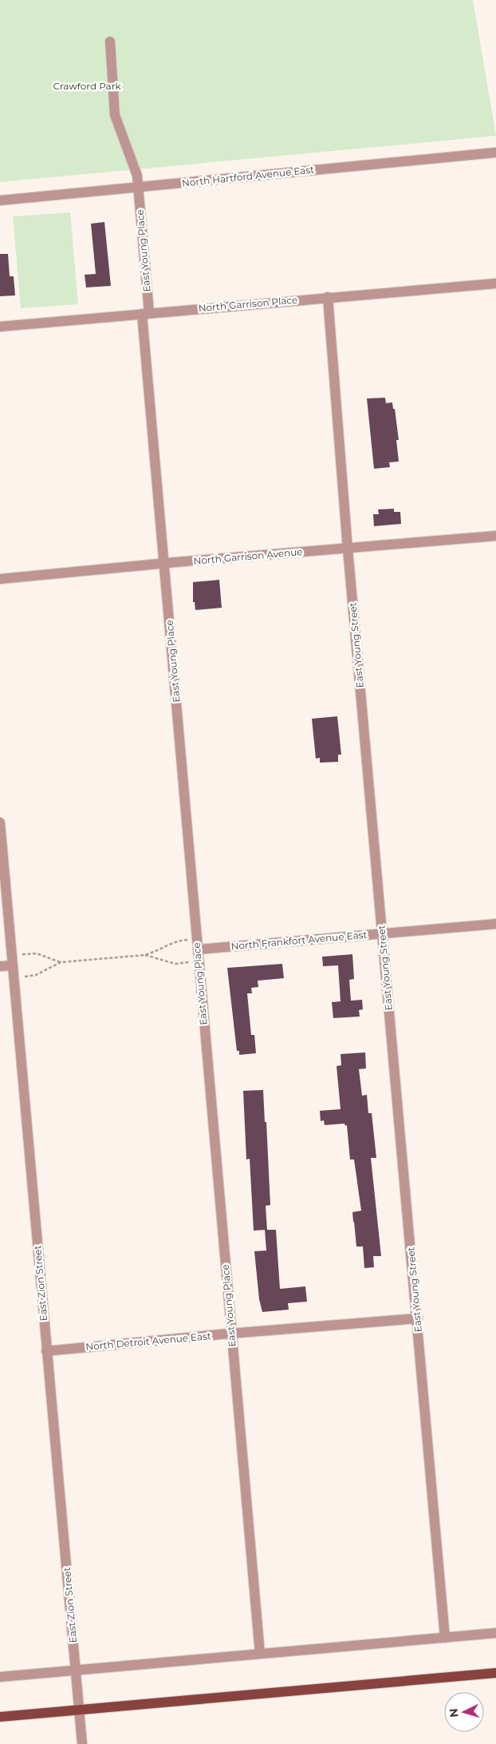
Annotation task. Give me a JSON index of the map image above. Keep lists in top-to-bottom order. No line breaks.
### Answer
{"streets":{"street":["North Hartford Avenue East","East Young Place","North Garrison Place","North Garrison Avenue","East Young Street","North Frankfort Avenue East","East Zion Street","North Detroit Avenue East"]},"crossings":[["North Hartford Avenue East","East Young Place"],["East Young Place","North Garrison Place"],["East Young Place","North Garrison Avenue"],["East Young Place","North Frankfort Avenue East"],["East Young Place","North Detroit Avenue East"],["North Garrison Place","East Young Street"],["North Garrison Avenue","East Young Street"],["East Young Street","North Frankfort Avenue East"],["East Young Street","North Detroit Avenue East"],["East Zion Street","North Detroit Avenue East"]],"parks":["Crawford Park"],"north":"left"}
